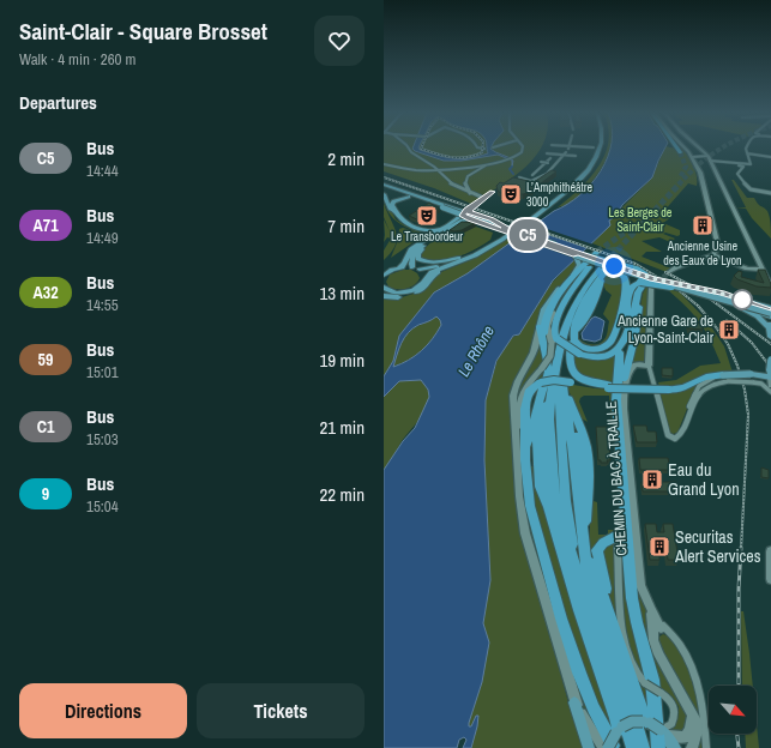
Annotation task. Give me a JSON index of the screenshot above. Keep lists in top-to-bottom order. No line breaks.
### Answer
{"streets":{"main road":["CHEMIN DU BAC À TRAILLE"]},"water":["Le Rhône"],"parks":["Les Berges de Saint-Clair"],"places":{"theatre":["L’Amphithéâtre 3000","Le Transbordeur"],"building":["Ancienne Usine des Eaux de Lyon","Ancienne Gare de Lyon-Saint-Clair","Eau du Grand Lyon","Securitas Alert Services"]},"lines":["bus line C5"],"north":"bottom right","page":{"heading":[["Saint-Clair - Square Brosset","Walk · 4 min · 260 m"],"Departures"],"on_map":"C5","list":[{"mark":"C5","name":"Bus","note":"14:44","value":"2 min"},{"mark":"A71","name":"Bus","note":"14:49","value":"7 min"},{"mark":"A32","name":"Bus","note":"14:55","value":"13 min"},{"mark":"59","name":"Bus","note":"15:01","value":"19 min"},{"mark":"C1","name":"Bus","note":"15:03","value":"21 min"},{"mark":"9","name":"Bus","note":"15:04","value":"22 min"}],"buttons":["Directions","Tickets"]}}
